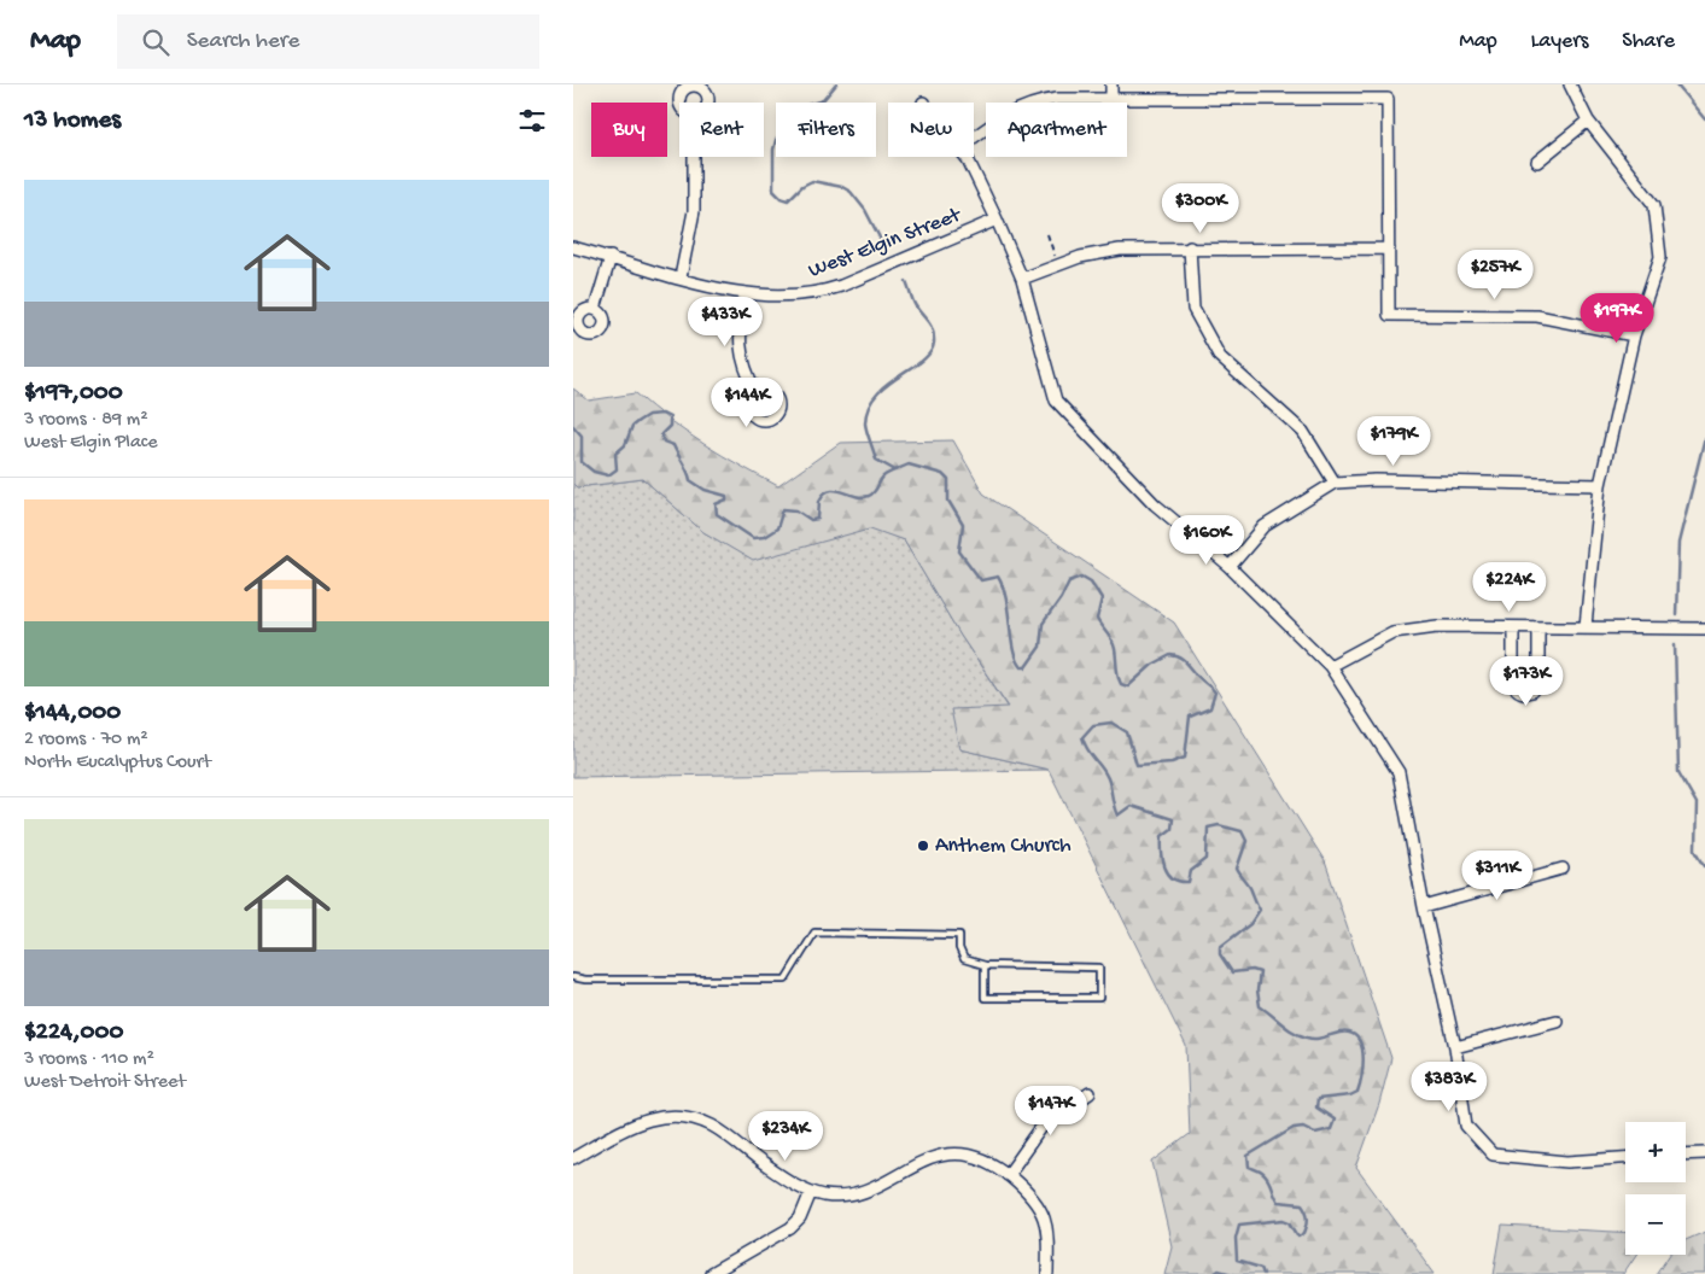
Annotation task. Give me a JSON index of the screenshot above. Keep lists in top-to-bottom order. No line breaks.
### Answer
{"streets":{"street":["West Elgin Street"]},"places":["Anthem Church"],"page":{"header":"Map","search":"Search here","nav":["Map","Layers","Share"],"heading":"13 homes","chip":["Buy","Rent","Filters","New","Apartment"],"list":[{"name":"$197,000","note":"3 rooms · 89 m² · West Elgin Place"},{"name":"$144,000","note":"2 rooms · 70 m² · North Eucalyptus Court"},{"name":"$224,000","note":"3 rooms · 110 m² · West Detroit Street"}],"price":["$300K","$257K","$197K","$433K","$144K","$179K","$160K","$224K","$173K","$311K","$383K","$147K","$234K"],"map_buttons":["+","−"]}}
